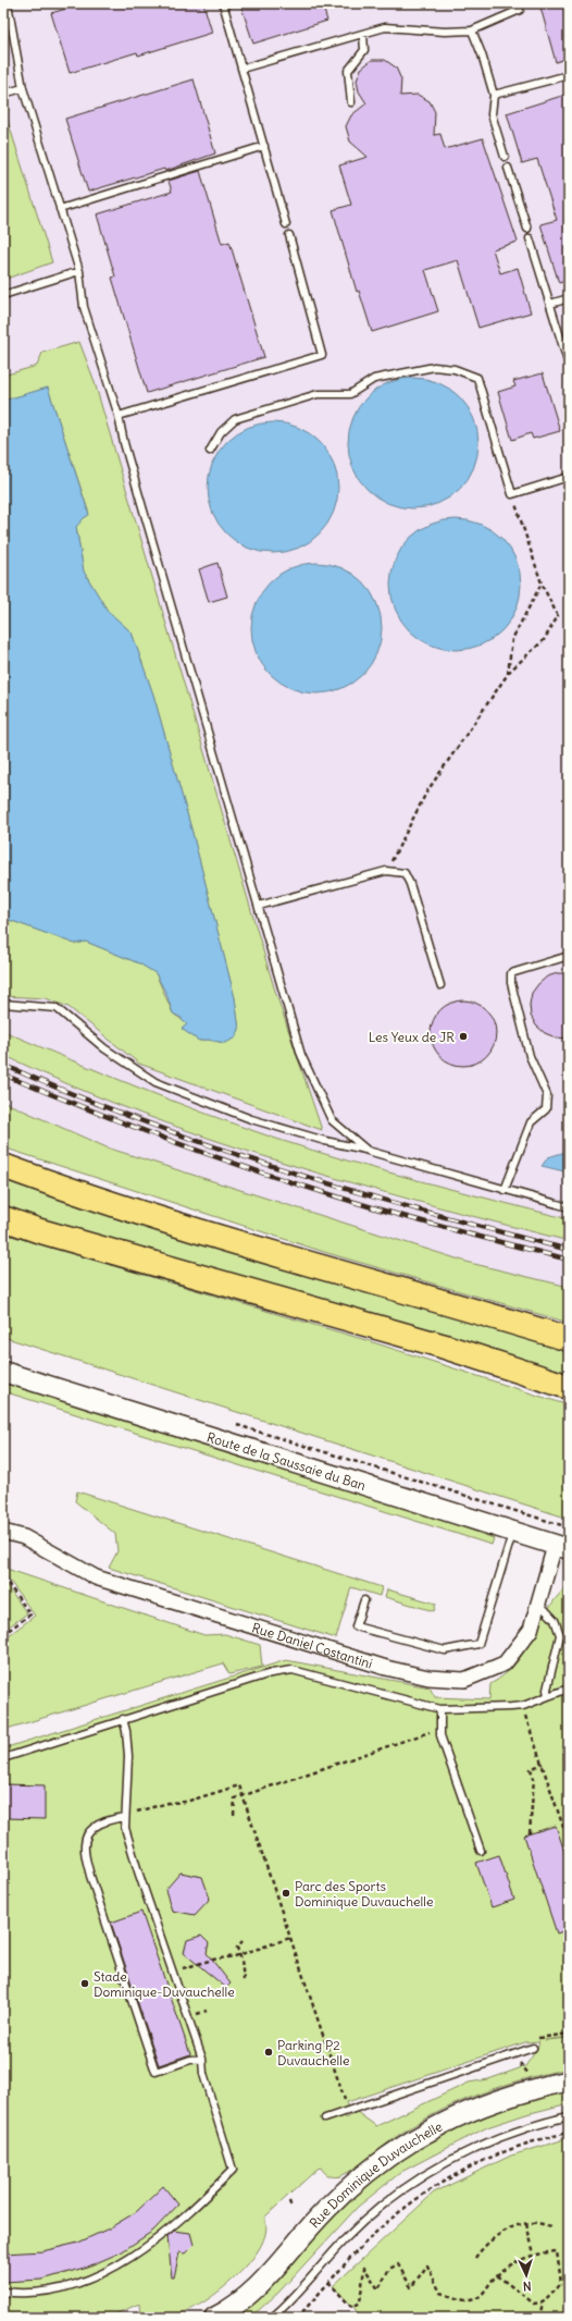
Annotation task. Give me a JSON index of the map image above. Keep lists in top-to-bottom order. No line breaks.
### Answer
{"streets":{"main road":["Route de la Saussaie du Ban","Rue Dominique Duvauchelle"],"street":["Rue Daniel Costantini"]},"crossings":[["Route de la Saussaie du Ban","Rue Daniel Costantini"]],"places":["Les Yeux de JR","Parc des Sports Dominique Duvauchelle","Stade Dominique-Duvauchelle","Parking P2 Duvauchelle"],"north":"bottom"}
